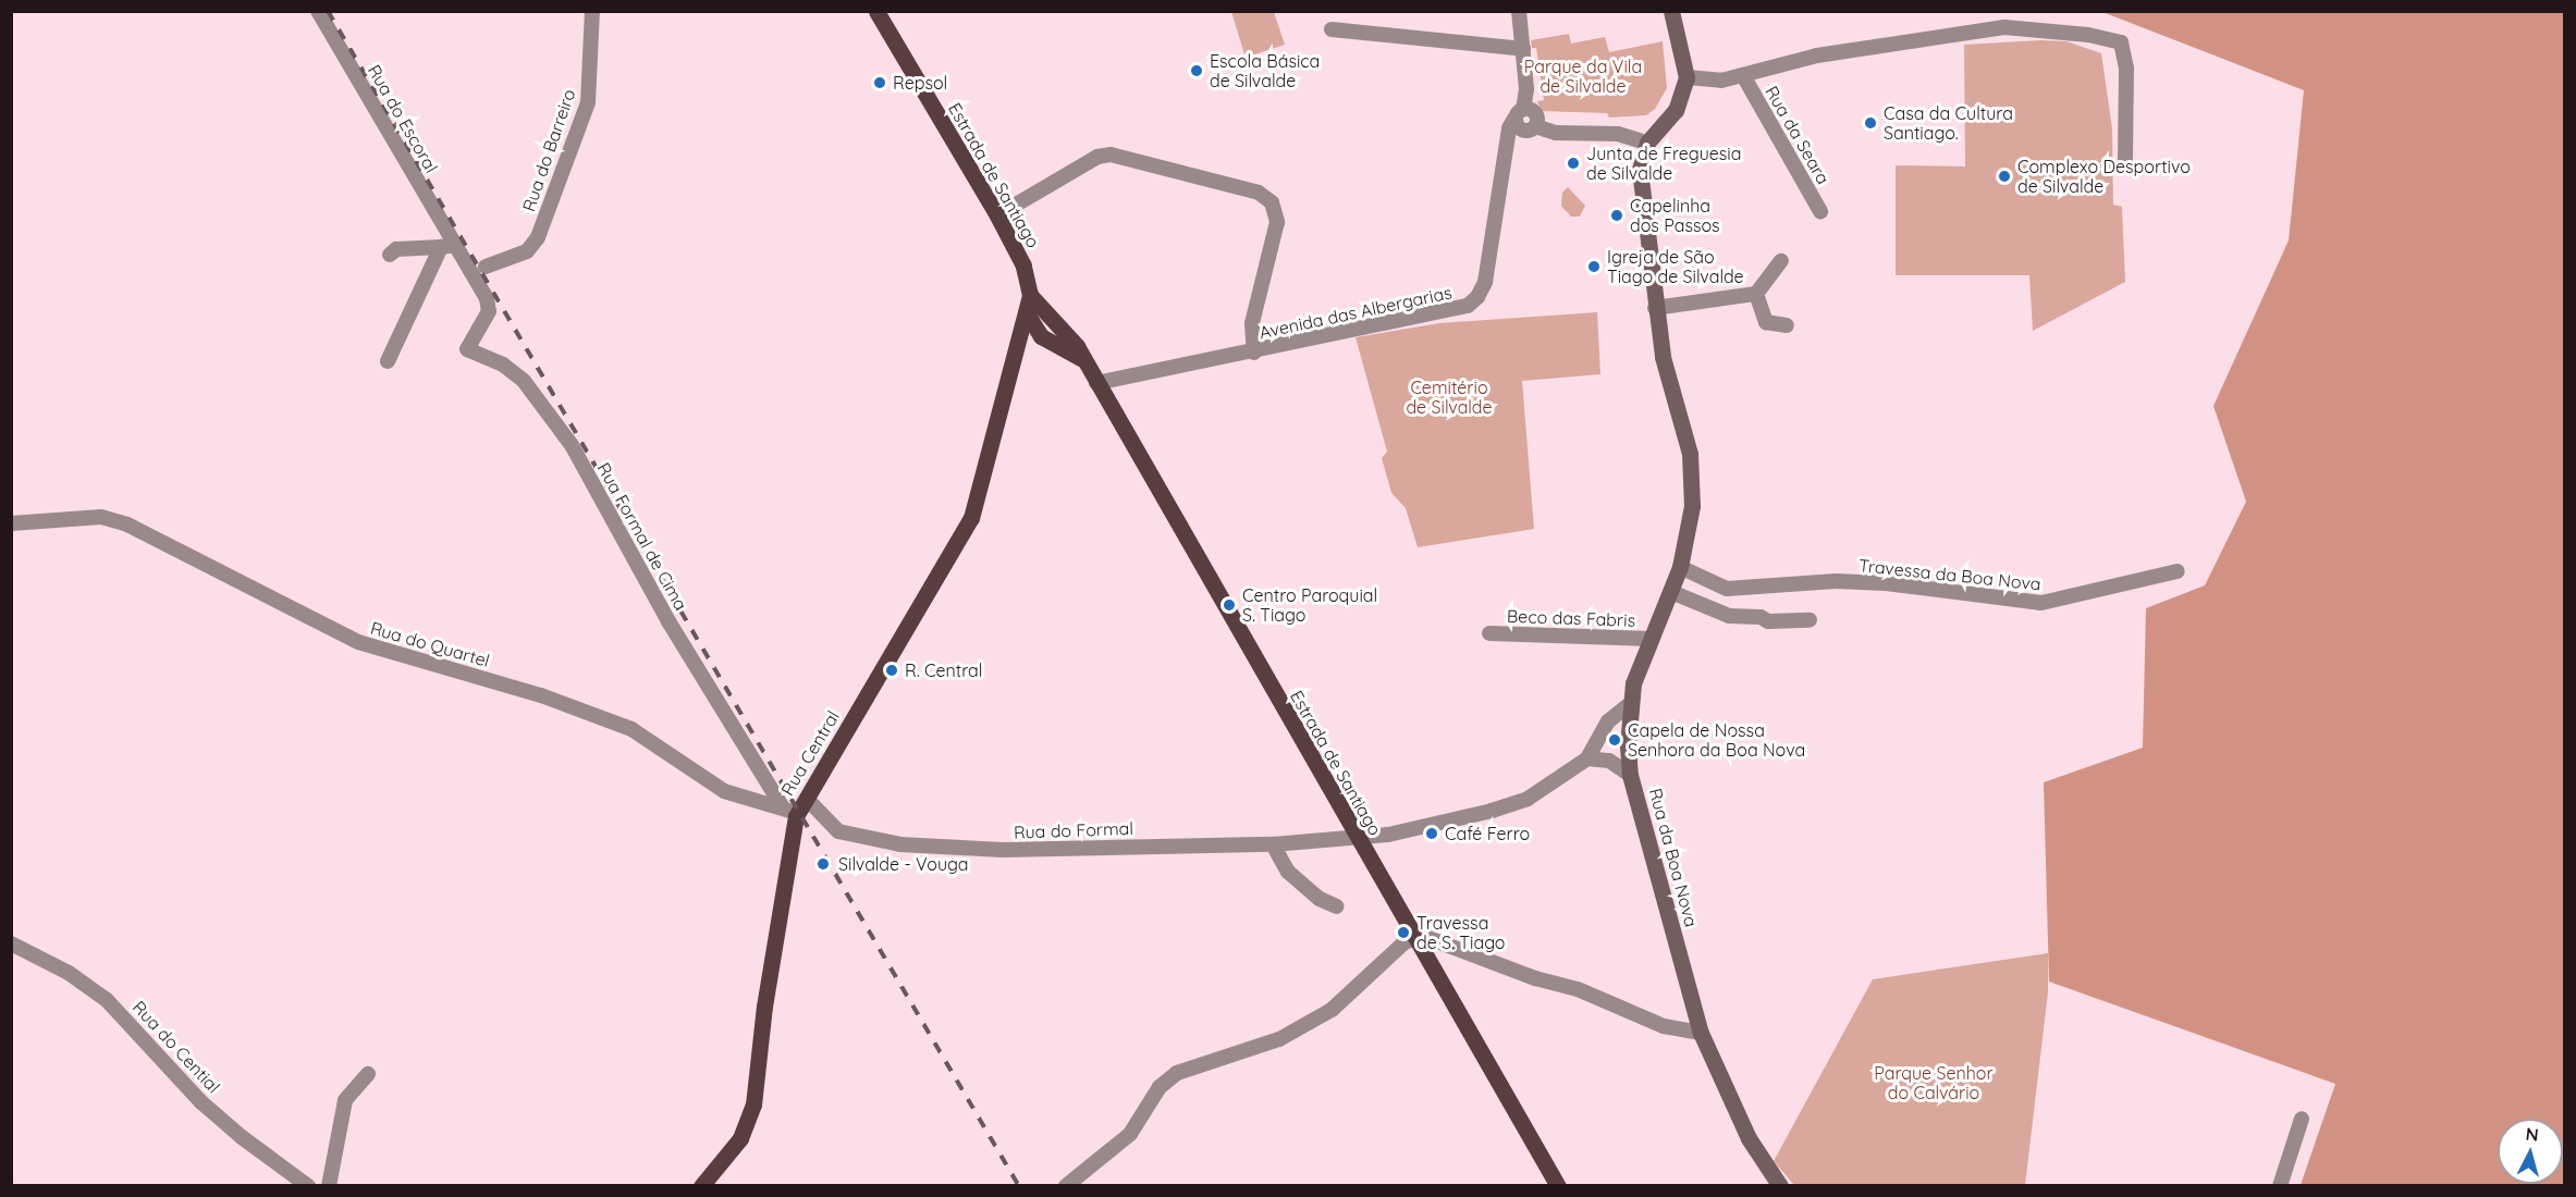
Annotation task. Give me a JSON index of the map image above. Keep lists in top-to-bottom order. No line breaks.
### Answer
{"streets":{"main road":["Estrada de Santiago","Rua Central","Rua da Boa Nova"],"street":["Rua do Escoral","Rua da Seara","Rua do Barreiro","Avenida das Albergarias","Rua Formal de Cima","Travessa da Boa Nova","Beco das Fabris","Rua do Quartel","Rua do Formal","Rua do Cential"]},"crossings":[["Rua do Escoral","Rua Formal de Cima"],["Estrada de Santiago","Avenida das Albergarias"],["Estrada de Santiago","Rua Central"],["Estrada de Santiago","Rua do Formal"],["Rua Formal de Cima","Rua do Quartel"],["Travessa da Boa Nova","Rua da Boa Nova"],["Beco das Fabris","Rua da Boa Nova"],["Rua do Quartel","Rua Central"],["Rua Central","Rua do Formal"]],"parks":["Parque da Vila de Silvalde","Cemitério de Silvalde","Parque Senhor do Calvário"],"places":["Escola Básica de Silvalde","Repsol","Casa da Cultura Santiago.","Junta de Freguesia de Silvalde","Complexo Desportivo de Silvalde","Capelinha dos Passos","Igreja de São Tiago de Silvalde","Centro Paroquial S. Tiago","R. Central","Capela de Nossa Senhora da Boa Nova","Café Ferro","Silvalde - Vouga","Travessa de S. Tiago"],"north":"top"}
